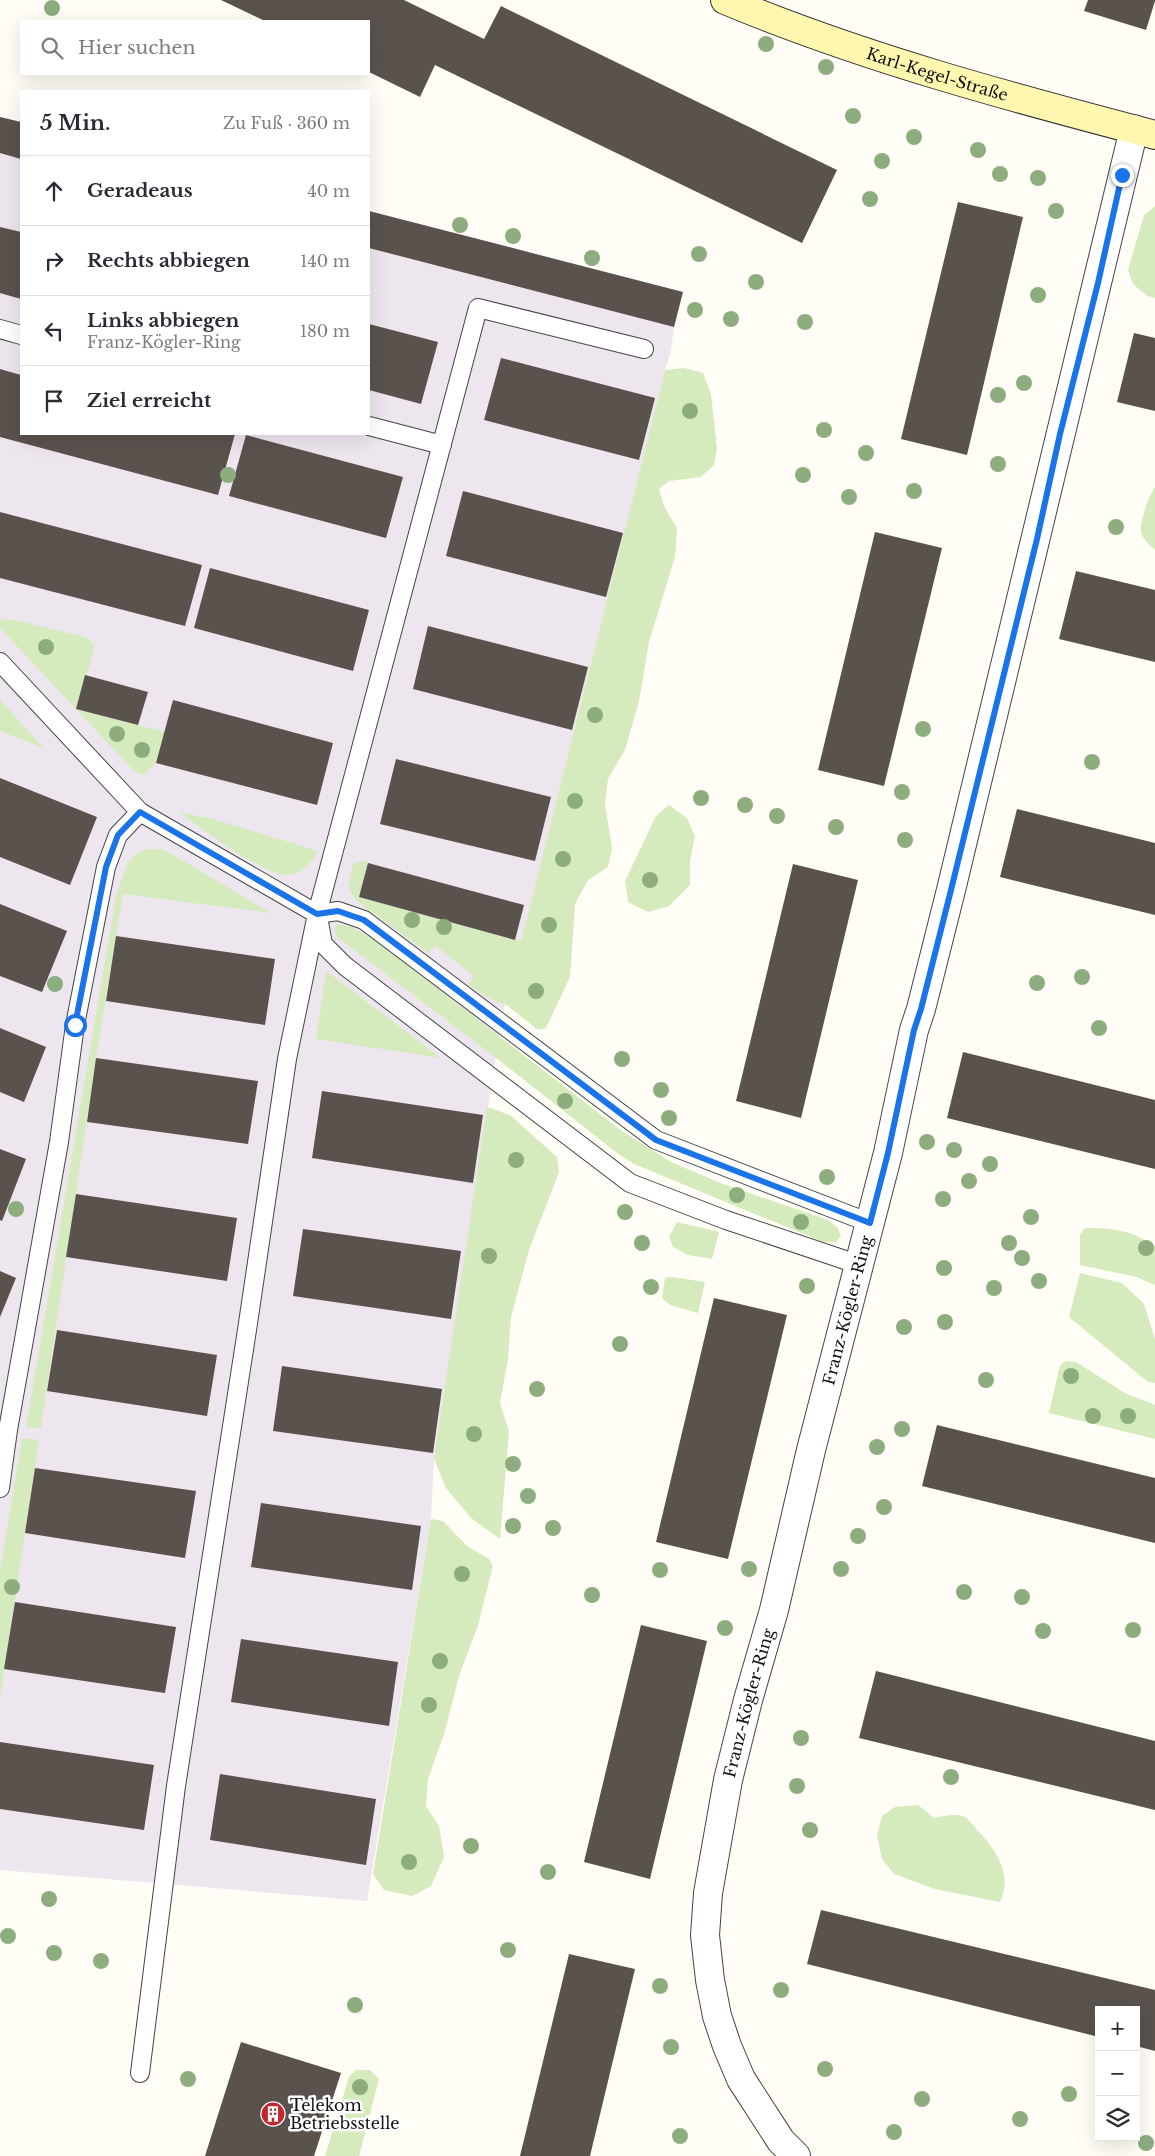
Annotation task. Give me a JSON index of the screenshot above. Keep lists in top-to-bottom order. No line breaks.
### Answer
{"streets":{"street":["Karl-Kegel-Straße","Franz-Kögler-Ring"]},"crossings":[["Karl-Kegel-Straße","Franz-Kögler-Ring"]],"places":{"building":["Telekom Betriebsstelle"]},"page":{"search":"Hier suchen","heading":["5 Min.","Zu Fuß · 360 m"],"list":[["Geradeaus","40 m"],["Rechts abbiegen","140 m"],["Links abbiegen","Franz-Kögler-Ring","180 m"],"Ziel erreicht"],"map_buttons":["+","−"]}}
